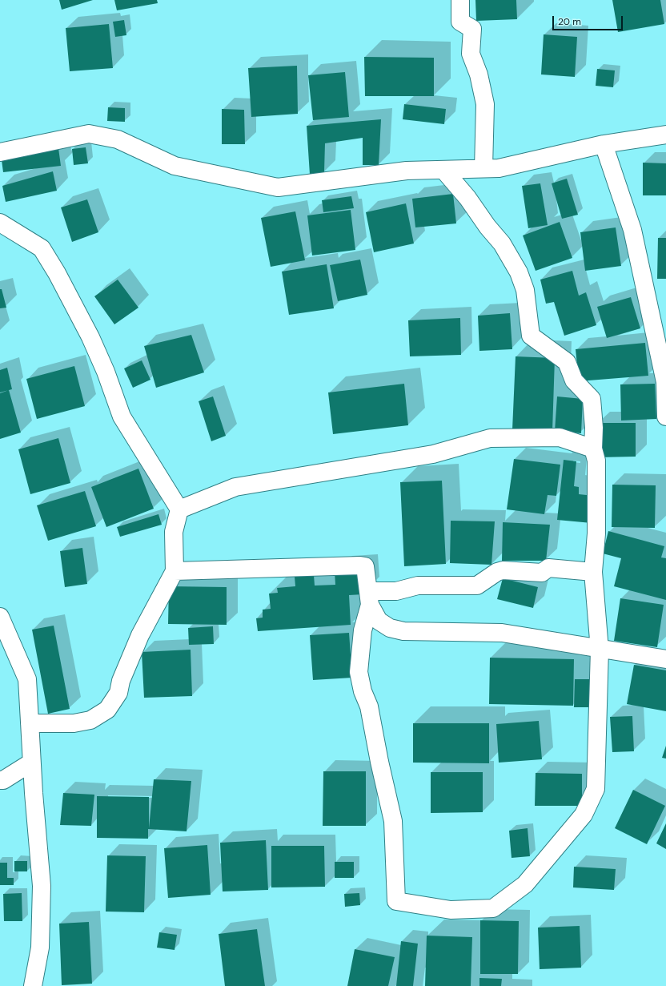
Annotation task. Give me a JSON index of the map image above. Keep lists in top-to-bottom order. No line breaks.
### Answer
{"scale_bar":"20 m"}
